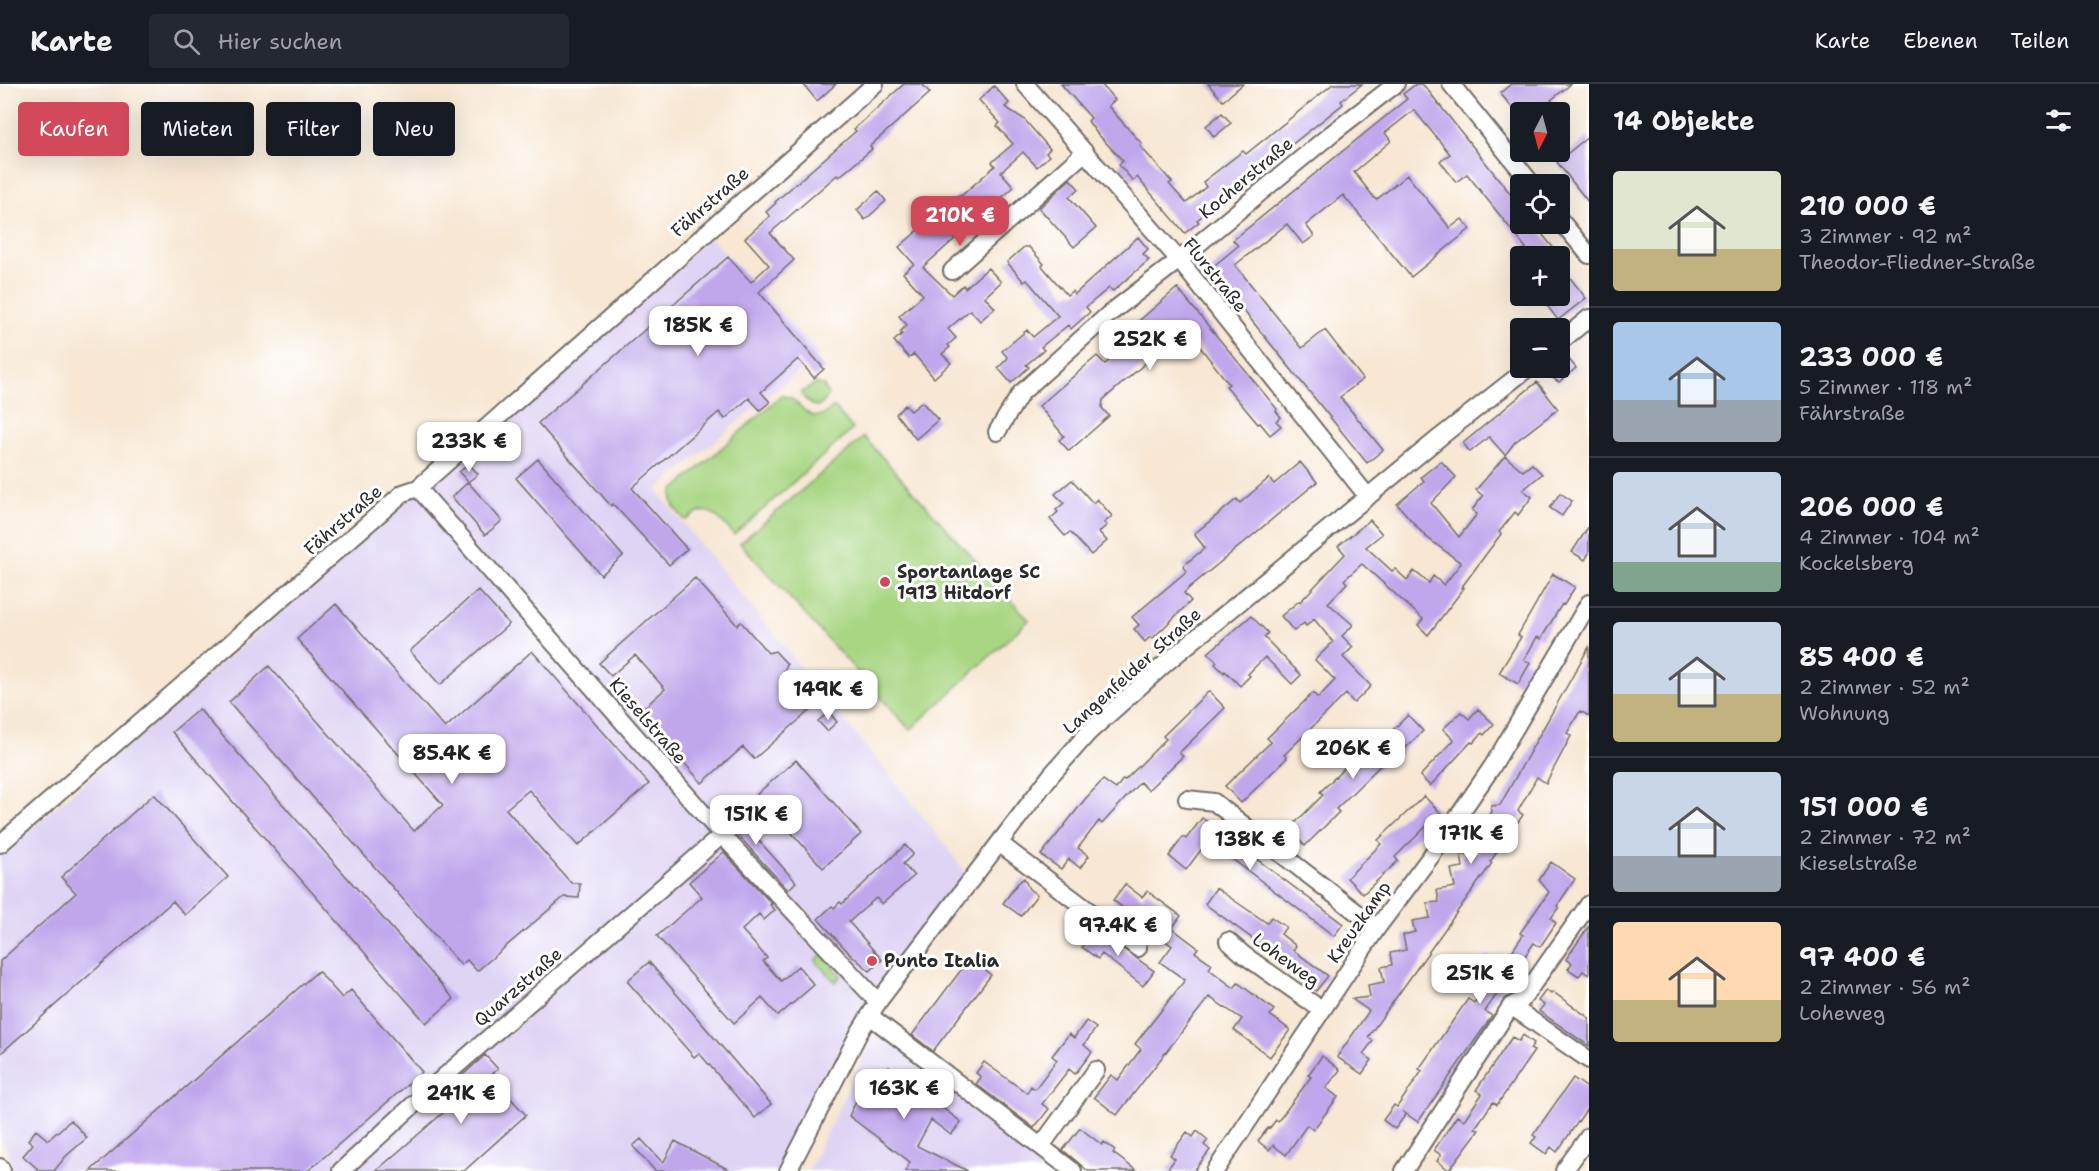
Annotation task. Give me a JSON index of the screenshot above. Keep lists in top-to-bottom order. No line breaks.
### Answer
{"streets":{"street":["Kocherstraße","Fährstraße","Flurstraße","Langenfelder Straße","Kieselstraße","Kreuzkamp","Loheweg","Quarzstraße"]},"crossings":[["Kocherstraße","Flurstraße"],["Fährstraße","Kieselstraße"],["Flurstraße","Langenfelder Straße"],["Langenfelder Straße","Kieselstraße"],["Kieselstraße","Quarzstraße"],["Kreuzkamp","Loheweg"]],"places":["Sportanlage SC 1913 Hitdorf","Punto Italia"],"north":"bottom","page":{"header":"Karte","search":"Hier suchen","nav":["Karte","Ebenen","Teilen"],"heading":"14 Objekte","map_buttons":["+","−"],"chip":["Kaufen","Mieten","Filter","Neu"],"list":[{"name":"210 000 €","note":"3 Zimmer · 92 m² · Theodor-Fliedner-Straße"},{"name":"233 000 €","note":"5 Zimmer · 118 m² · Fährstraße"},{"name":"206 000 €","note":"4 Zimmer · 104 m² · Kockelsberg"},{"name":"85 400 €","note":"2 Zimmer · 52 m² · Wohnung"},{"name":"151 000 €","note":"2 Zimmer · 72 m² · Kieselstraße"},{"name":"97 400 €","note":"2 Zimmer · 56 m² · Loheweg"}],"price":["210K €","185K €","252K €","233K €","149K €","206K €","85.4K €","151K €","171K €","138K €","97.4K €","251K €","163K €","241K €"]}}
